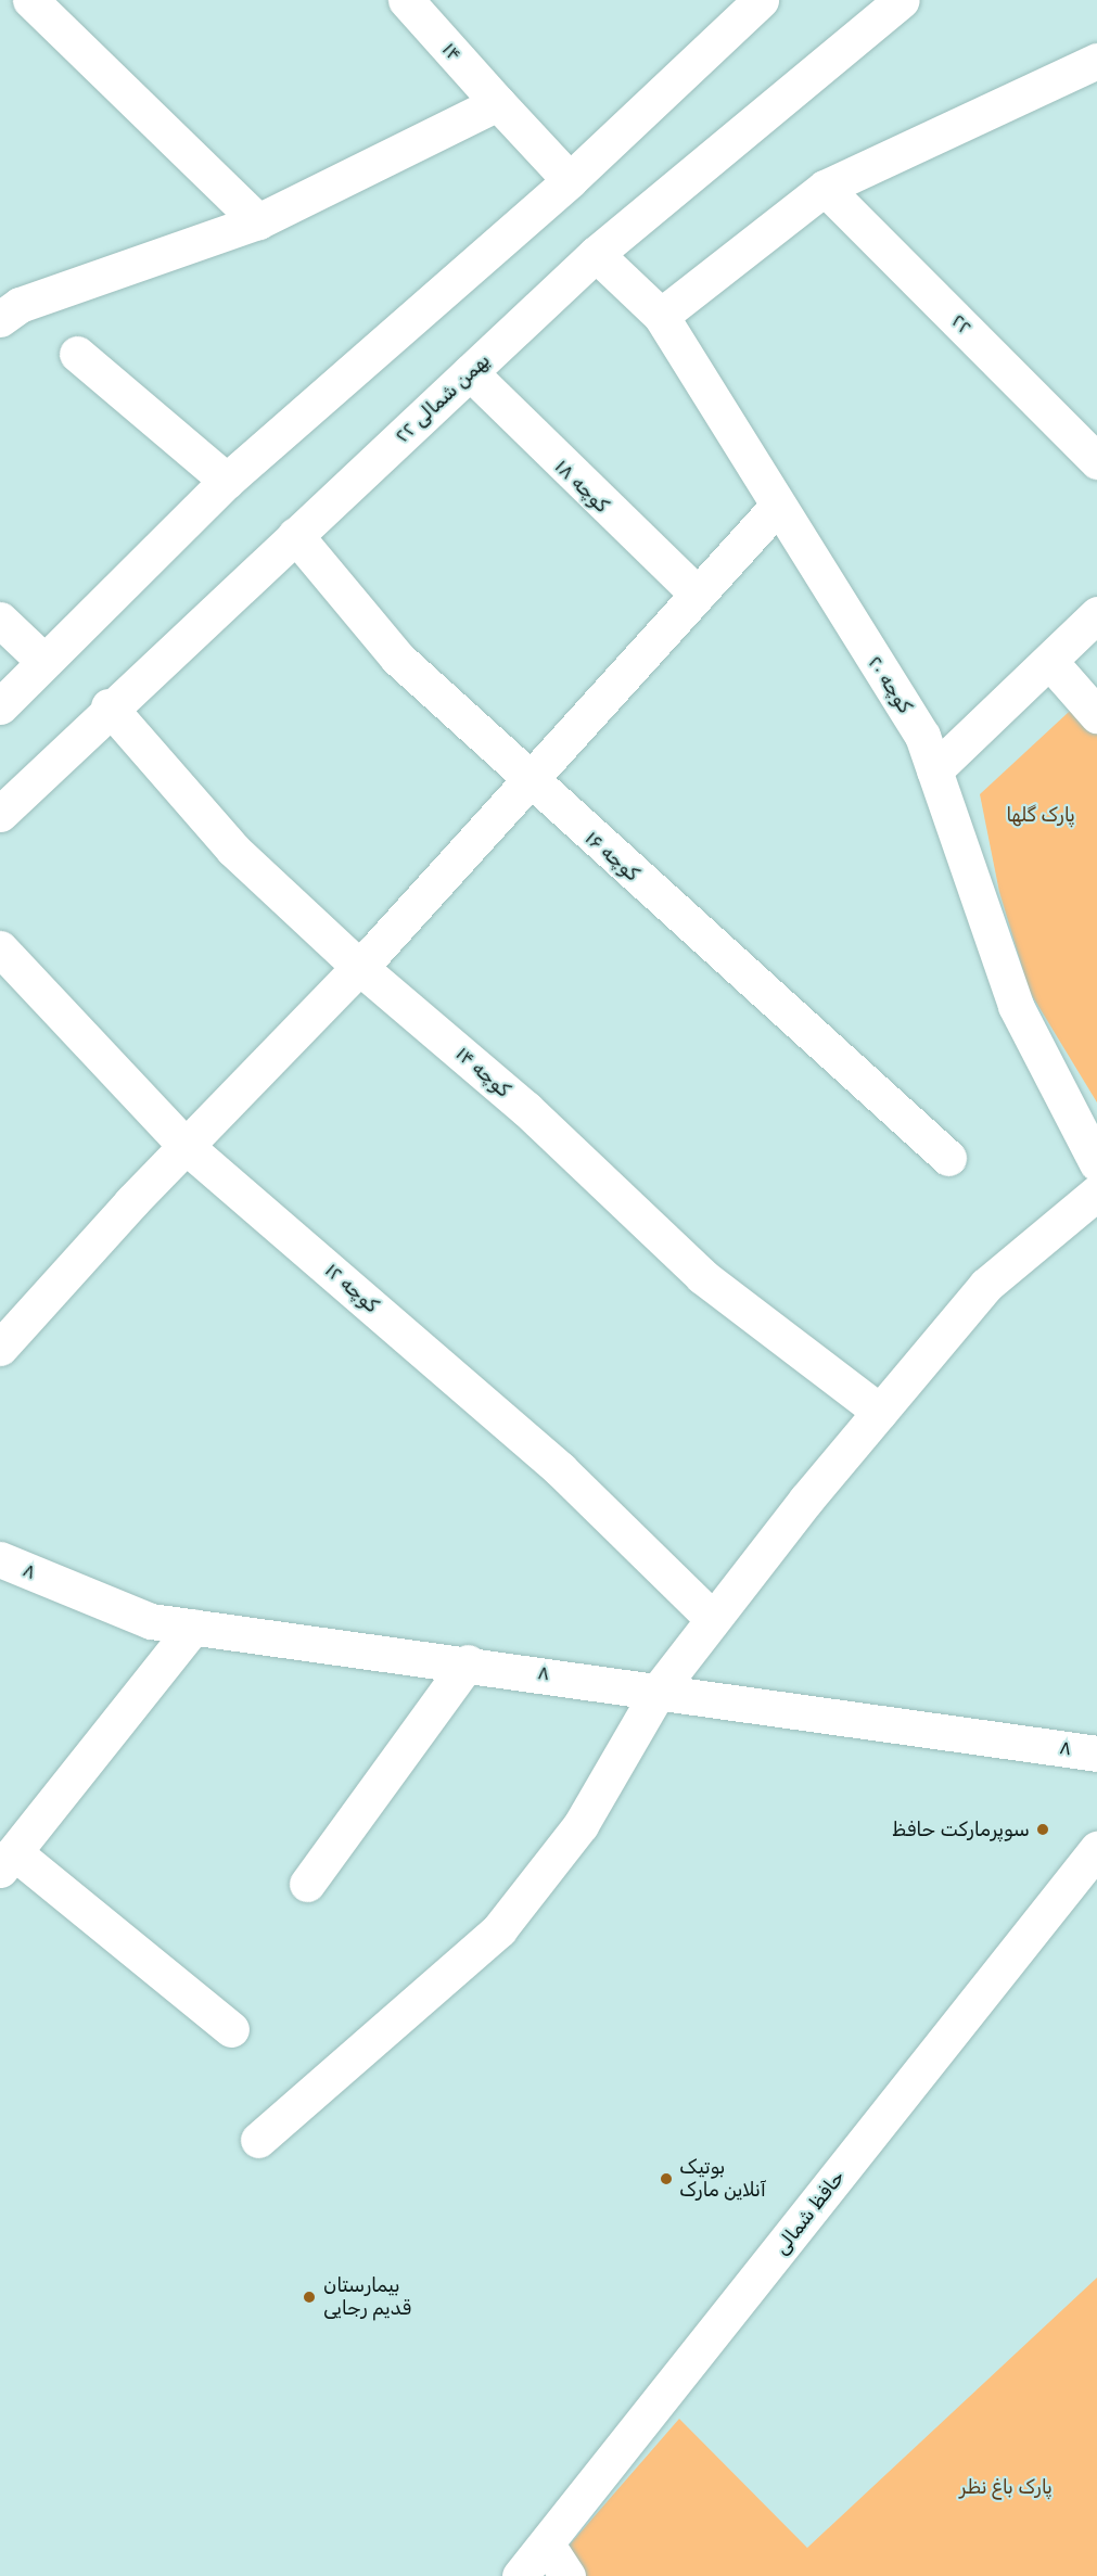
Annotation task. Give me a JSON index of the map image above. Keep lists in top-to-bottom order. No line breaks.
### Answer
{"streets":{"street":["۱۴","۲۲","۲۲ بهمن شمالی","کوچه ۱۸","کوچه ۲۰","کوچه ۱۶","کوچه ۱۴","کوچه ۱۲","۸","حافظ شمالی"]},"crossings":[["۲۲ بهمن شمالی","کوچه ۱۸"],["۲۲ بهمن شمالی","کوچه ۲۰"],["۲۲ بهمن شمالی","کوچه ۱۶"],["۲۲ بهمن شمالی","کوچه ۱۴"]],"parks":["پارک گلها","پارک باغ نظر"],"places":["سوپرمارکت حافظ","بوتیک آنلاین مارک","بیمارستان قدیم رجایی"]}
